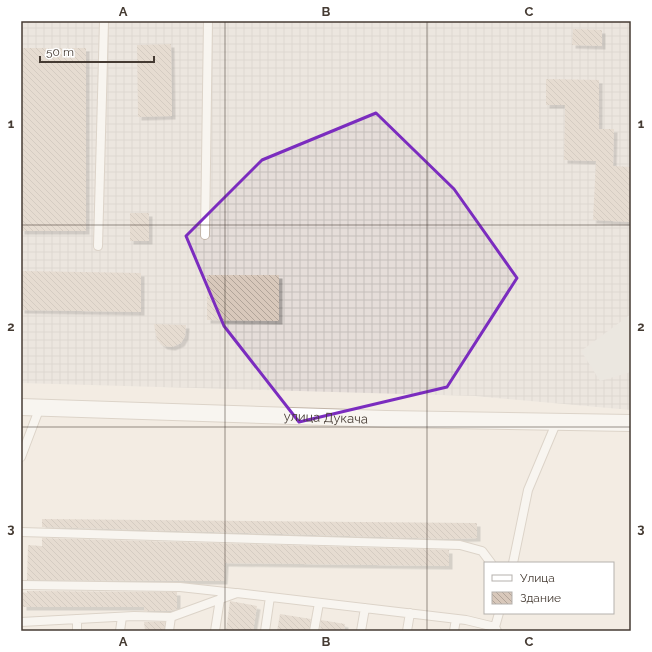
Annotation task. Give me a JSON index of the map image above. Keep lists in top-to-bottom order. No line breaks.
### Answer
{"streets":{"street":["улица Дукача"]},"legend":["Улица","Здание"],"scale_bar":"50 m","grid":{"columns":["A","B","C"],"rows":["1","2","3"]}}
